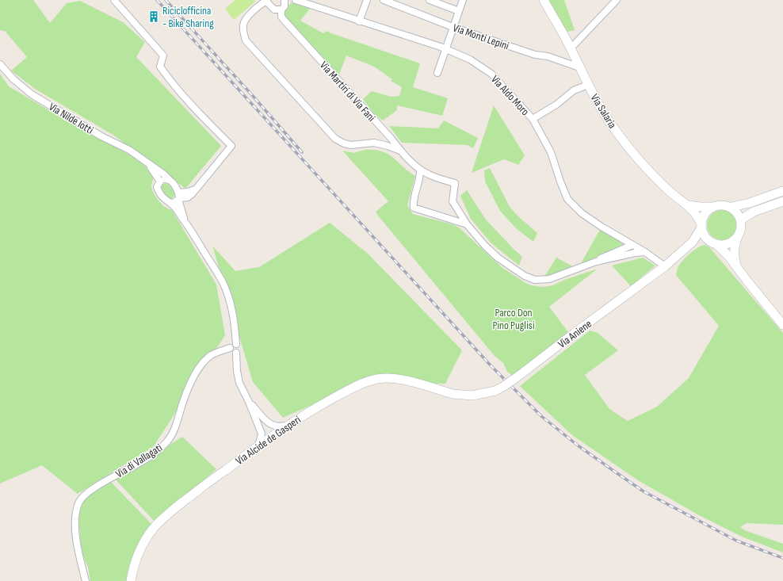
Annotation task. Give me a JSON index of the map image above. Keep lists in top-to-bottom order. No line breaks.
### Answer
{"streets":{"street":["Via Monti Lepini","Via Martiri di Via Fani","Via Aldo Moro","Via Salaria","Via Nilde Iotti","Via Aniene","Via Alcide de Gasperi","Via di Vallagati"]},"crossings":[["Via Monti Lepini","Via Salaria"],["Via Aldo Moro","Via Aniene"],["Via Salaria","Via Aniene"],["Via Nilde Iotti","Via di Vallagati"],["Via Aniene","Via Alcide de Gasperi"]],"parks":["Parco Don Pino Puglisi"],"places":{"building":["Riciclofficina - Bike Sharing"]}}
